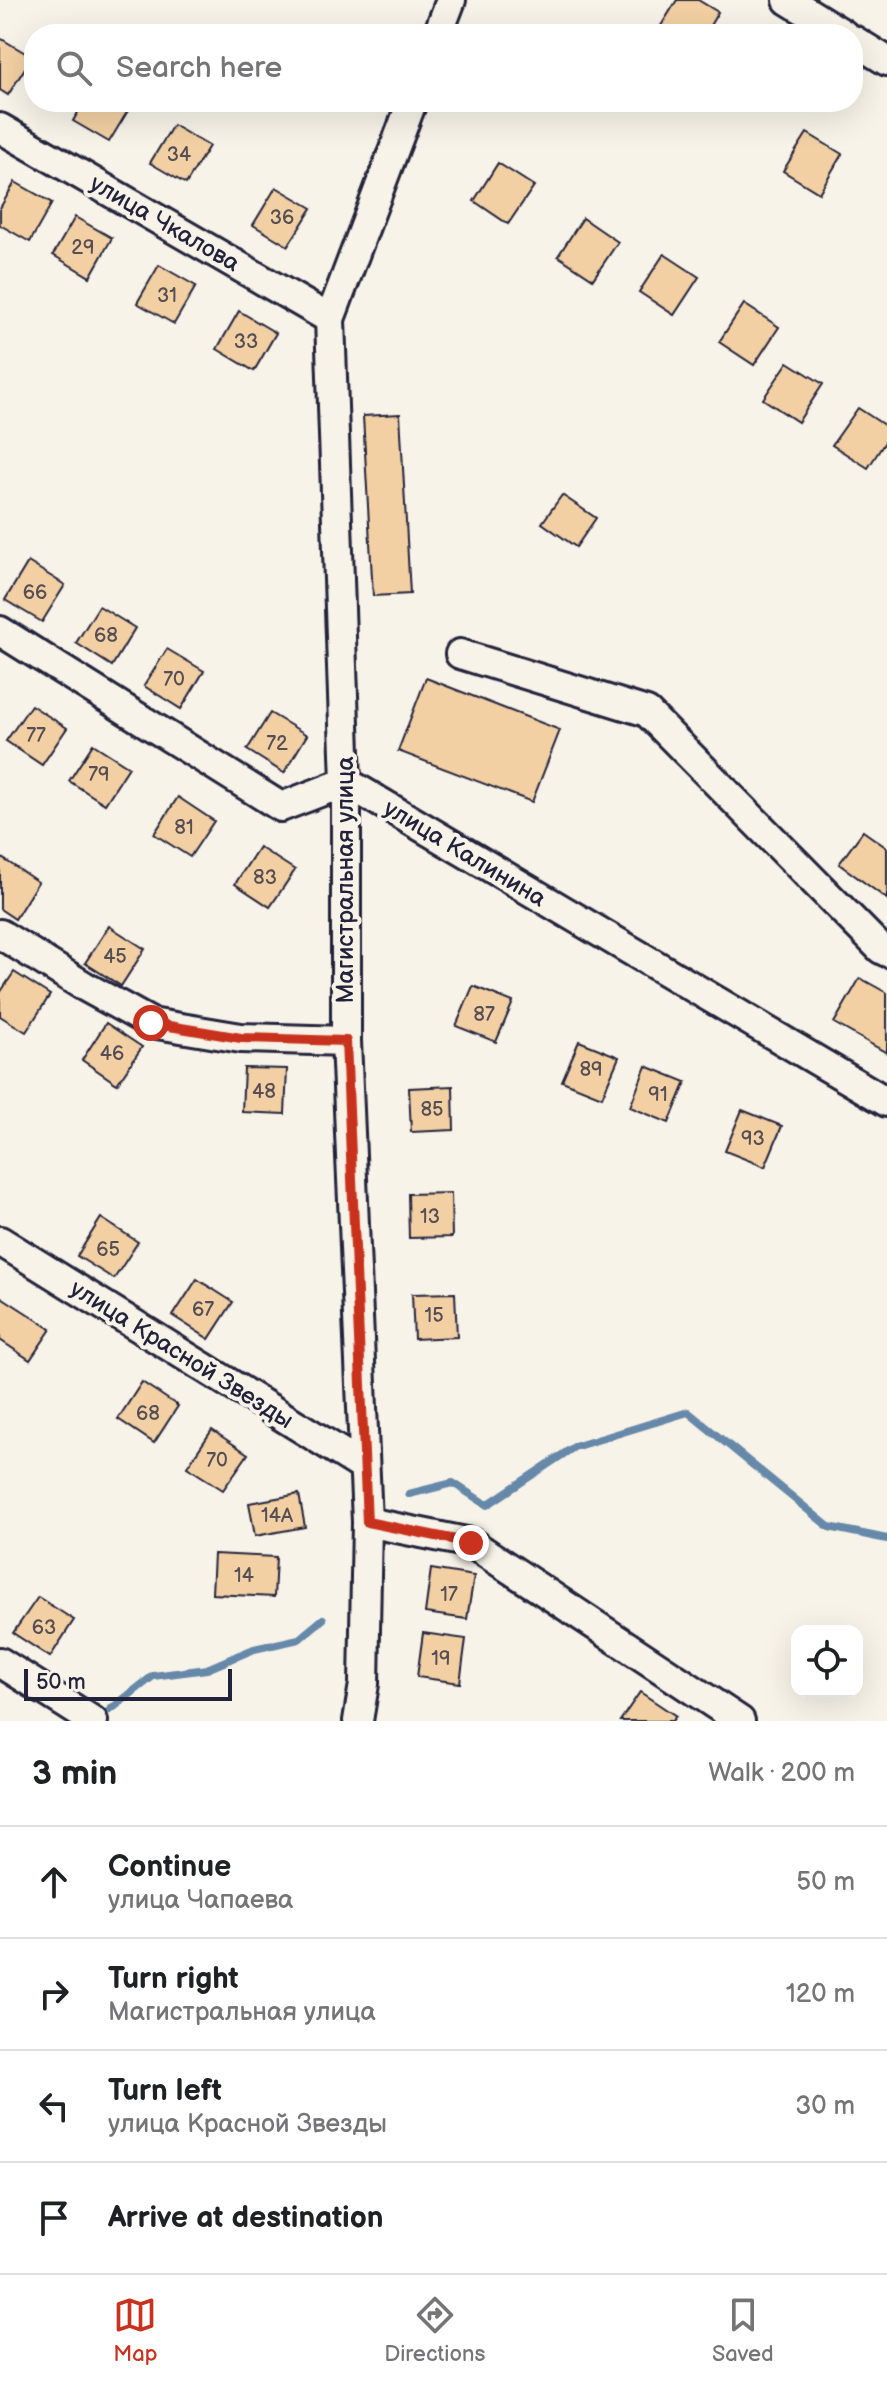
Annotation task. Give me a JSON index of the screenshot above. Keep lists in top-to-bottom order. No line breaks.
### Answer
{"streets":{"street":["улица Чкалова","улица Калинина","Магистральная улица","улица Красной Звезды"]},"crossings":[["улица Чкалова","Магистральная улица"],["улица Калинина","Магистральная улица"],["Магистральная улица","улица Красной Звезды"]],"house_numbers":["34","36","29","31","33","66","68","70","77","72","79","81","83","45","87","46","89","48","91","85","93","13","65","67","15","68","70","14А","14","17","63","19"],"scale_bar":"50 m","page":{"search":"Search here","scale":"50 m","heading":["3 min","Walk · 200 m"],"list":[["Continue","улица Чапаева","50 m"],["Turn right","Магистральная улица","120 m"],["Turn left","улица Красной Звезды","30 m"],"Arrive at destination"],"nav":["Map","Directions","Saved"]}}
